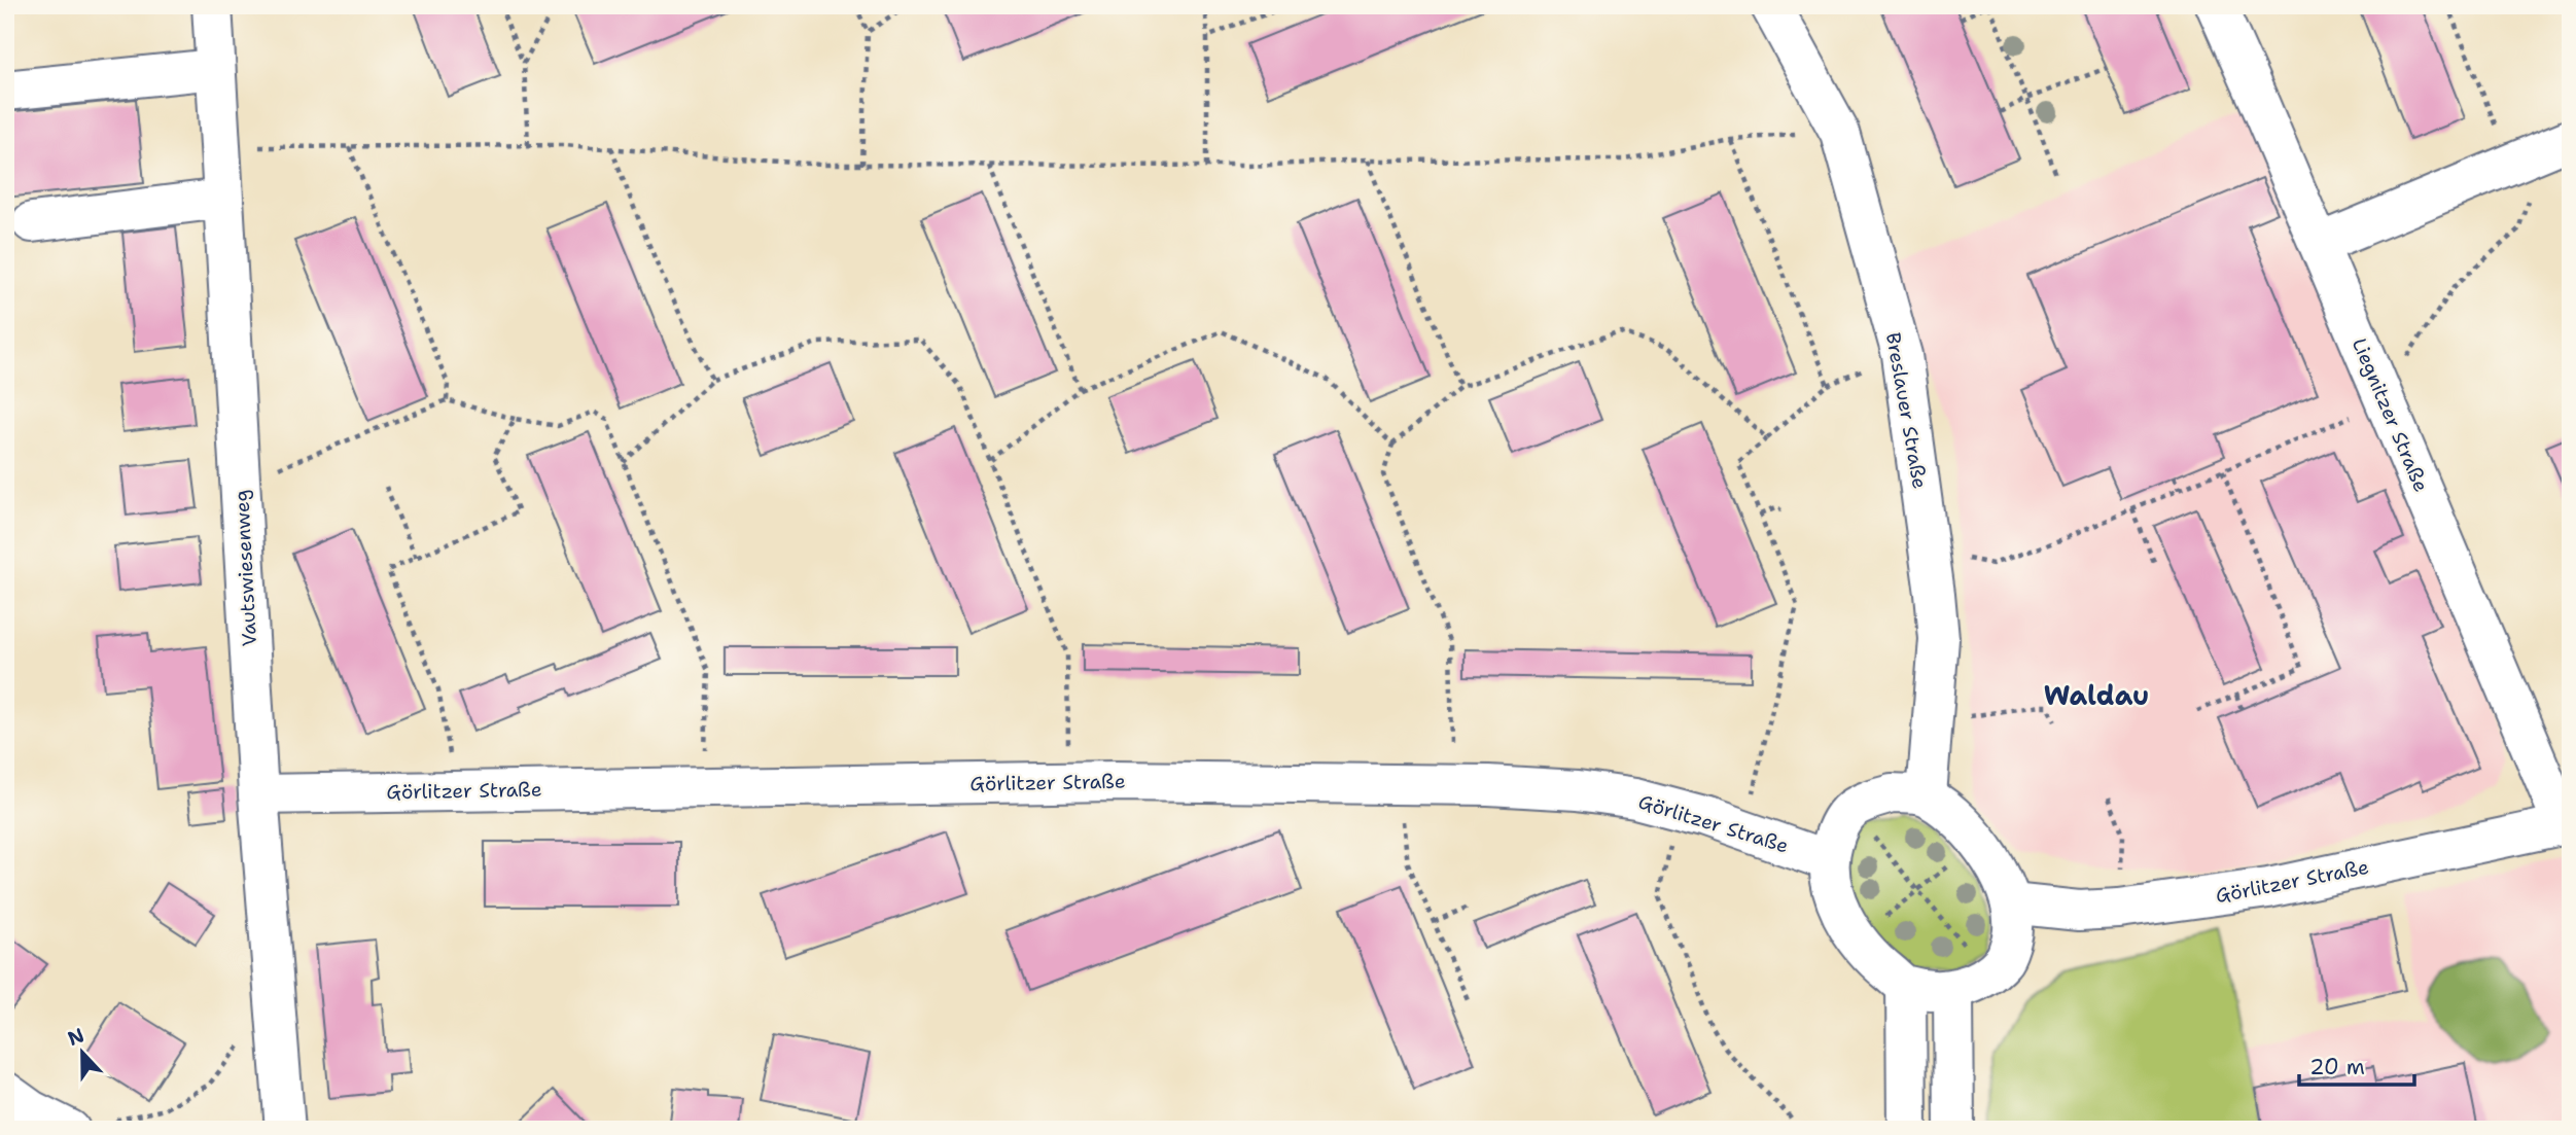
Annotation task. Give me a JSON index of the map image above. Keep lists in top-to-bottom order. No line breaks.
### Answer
{"streets":{"street":["Breslauer Straße","Liegnitzer Straße","Vautswiesenweg","Görlitzer Straße"]},"crossings":[["Liegnitzer Straße","Görlitzer Straße"],["Vautswiesenweg","Görlitzer Straße"]],"districts":["Waldau"],"scale_bar":"20 m","north":"top"}
